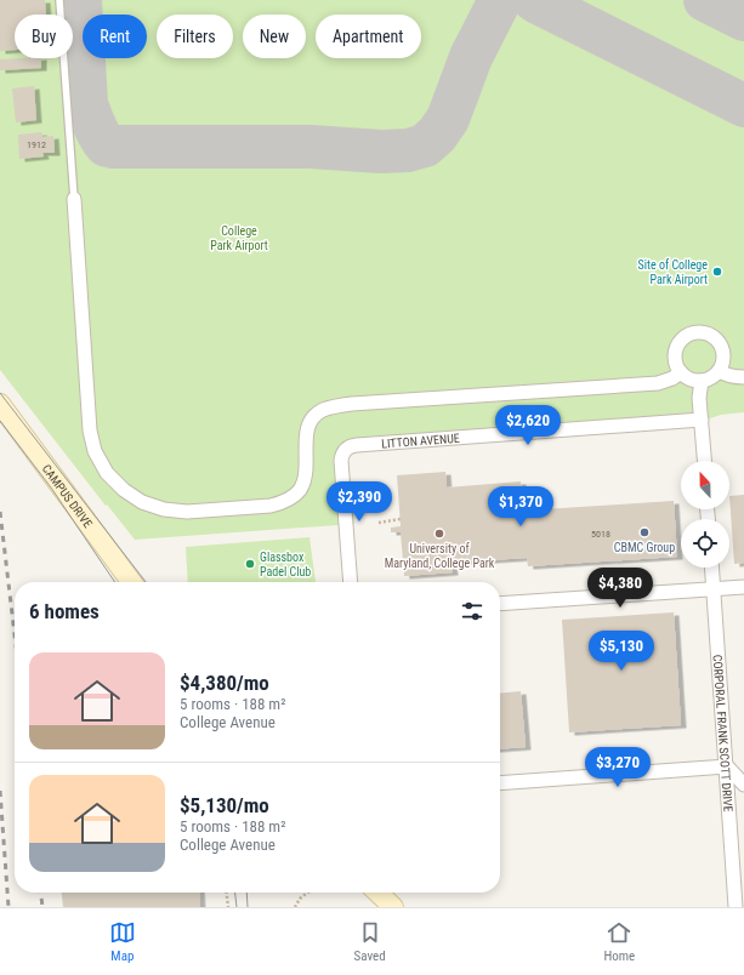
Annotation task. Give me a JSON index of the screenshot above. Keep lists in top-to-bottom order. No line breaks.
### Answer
{"streets":{"main road":["CAMPUS DRIVE"],"street":["LITTON AVENUE","CORPORAL FRANK SCOTT DRIVE"]},"parks":["College Park Airport"],"places":["Site of College Park Airport","CBMC Group","University of Maryland, College Park","Glassbox Padel Club"],"house_numbers":["1912","5018"],"north":"top","page":{"chip":["Buy","Rent","Filters","New","Apartment"],"price":["$2,620","$2,390","$1,370","$4,380","$5,130","$3,270"],"heading":"6 homes","list":[{"name":"$4,380/mo","note":"5 rooms · 188 m² · College Avenue"},{"name":"$5,130/mo","note":"5 rooms · 188 m² · College Avenue"}],"tabs":["Map","Saved","Home"]}}
